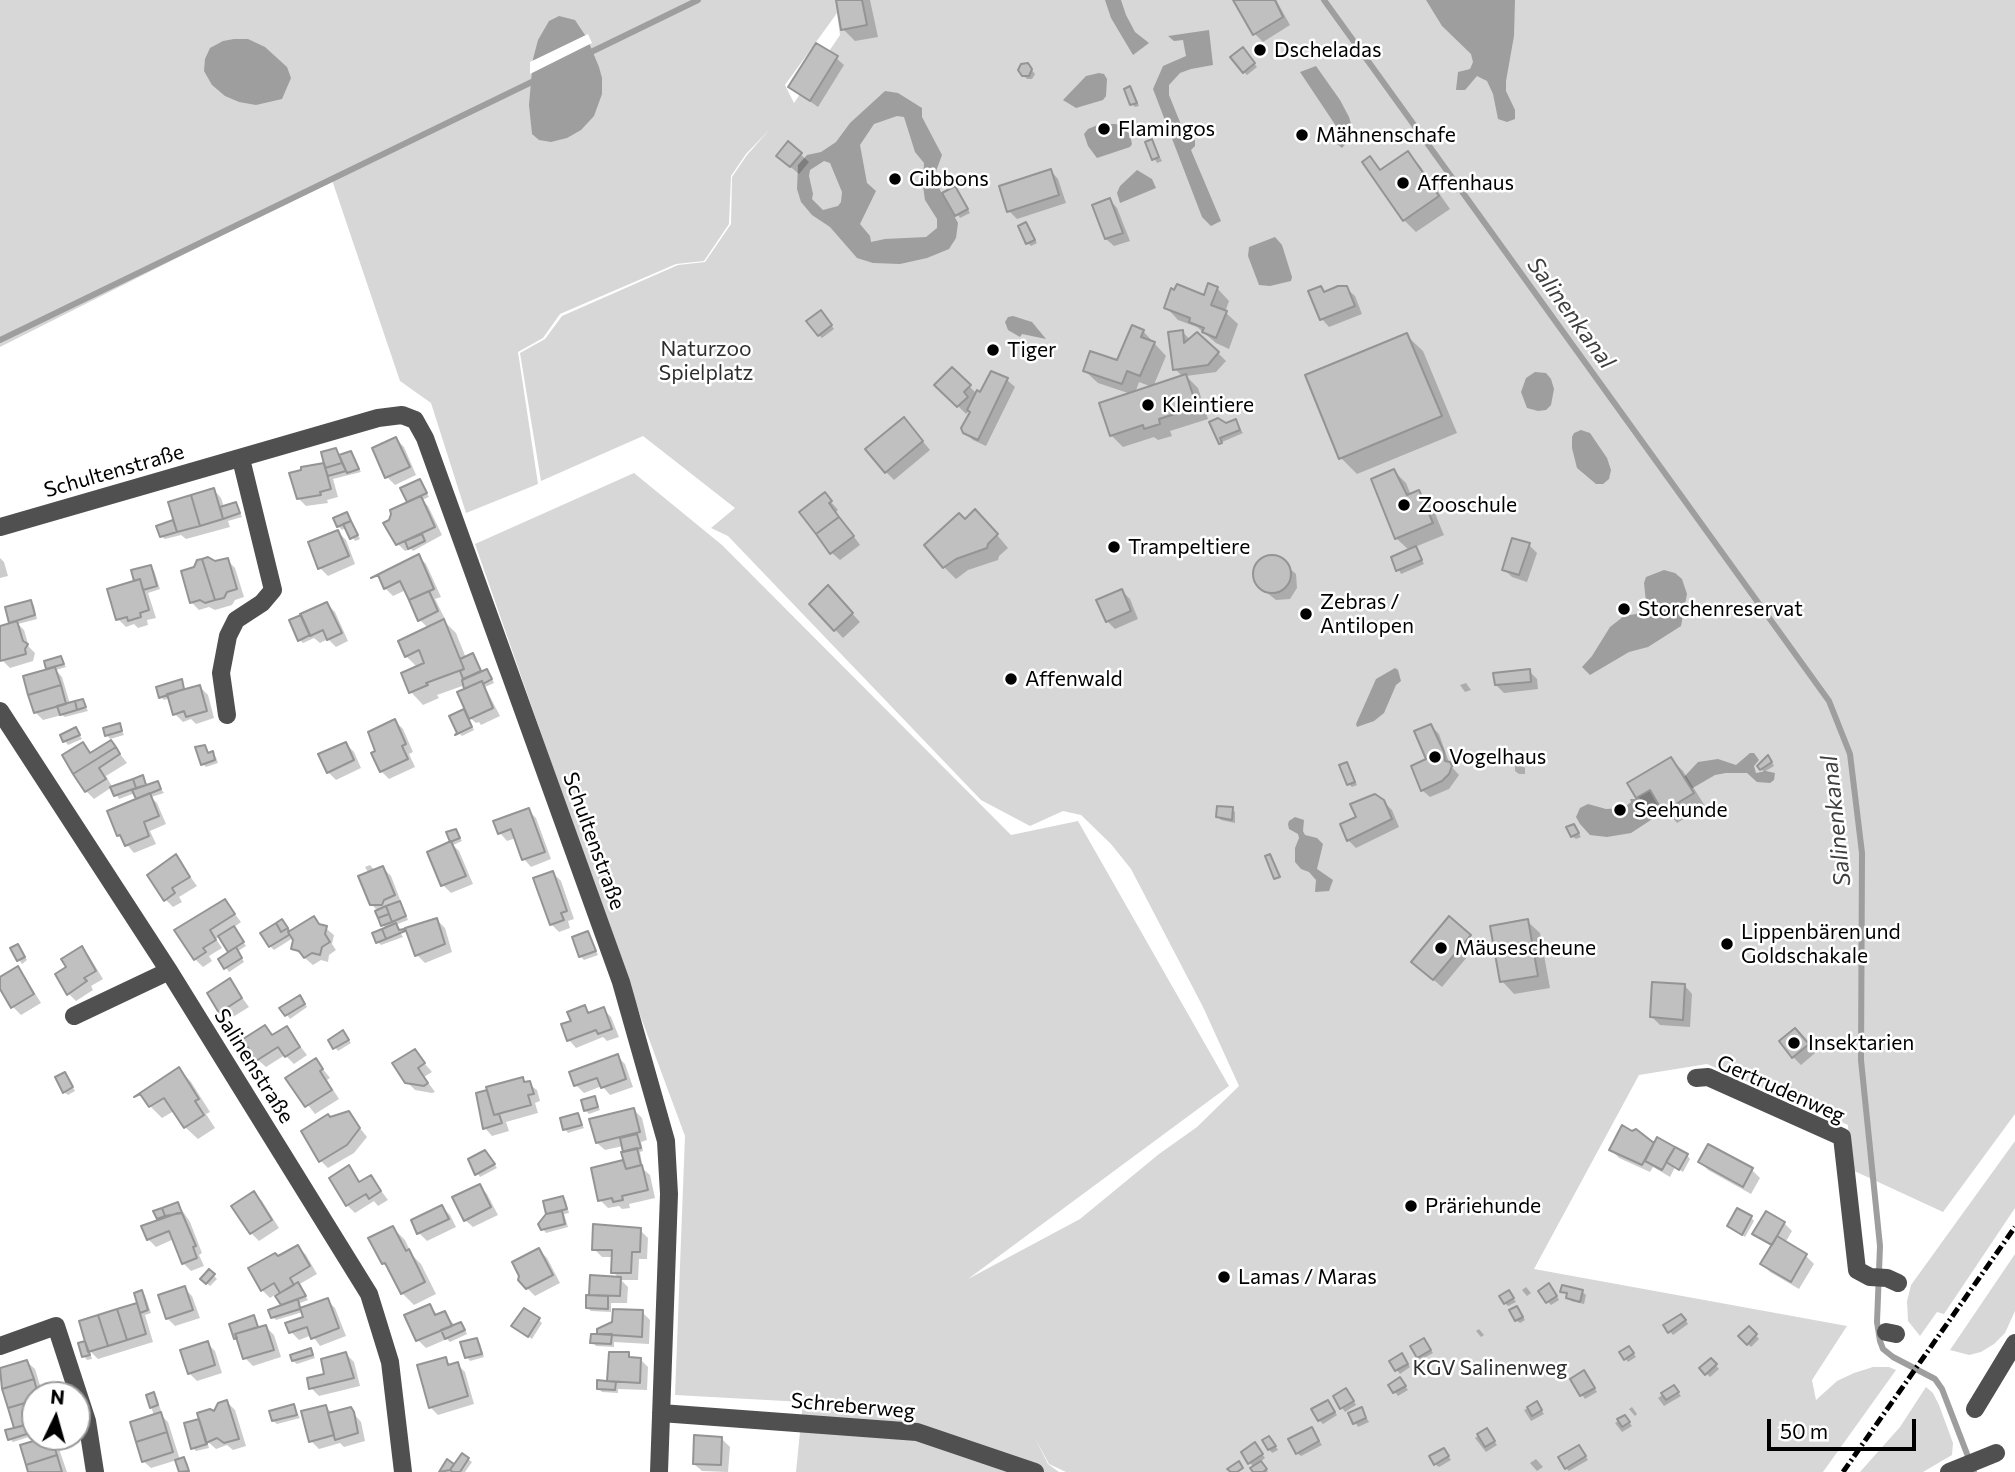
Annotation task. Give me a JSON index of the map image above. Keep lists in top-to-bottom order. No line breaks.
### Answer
{"streets":{"street":["Schultenstraße","Salinenstraße","Gertrudenweg","Schreberweg"]},"crossings":[["Schultenstraße","Schreberweg"]],"water":["Salinenkanal"],"parks":["Naturzoo Spielplatz","KGV Salinenweg"],"places":["Dscheladas","Flamingos","Mähnenschafe","Gibbons","Affenhaus","Tiger","Kleintiere","Zooschule","Trampeltiere","Storchenreservat","Zebras / Antilopen","Affenwald","Vogelhaus","Seehunde","Lippenbären und Goldschakale","Mäusescheune","Insektarien","Präriehunde","Lamas / Maras"],"scale_bar":"50 m","north":"top"}
